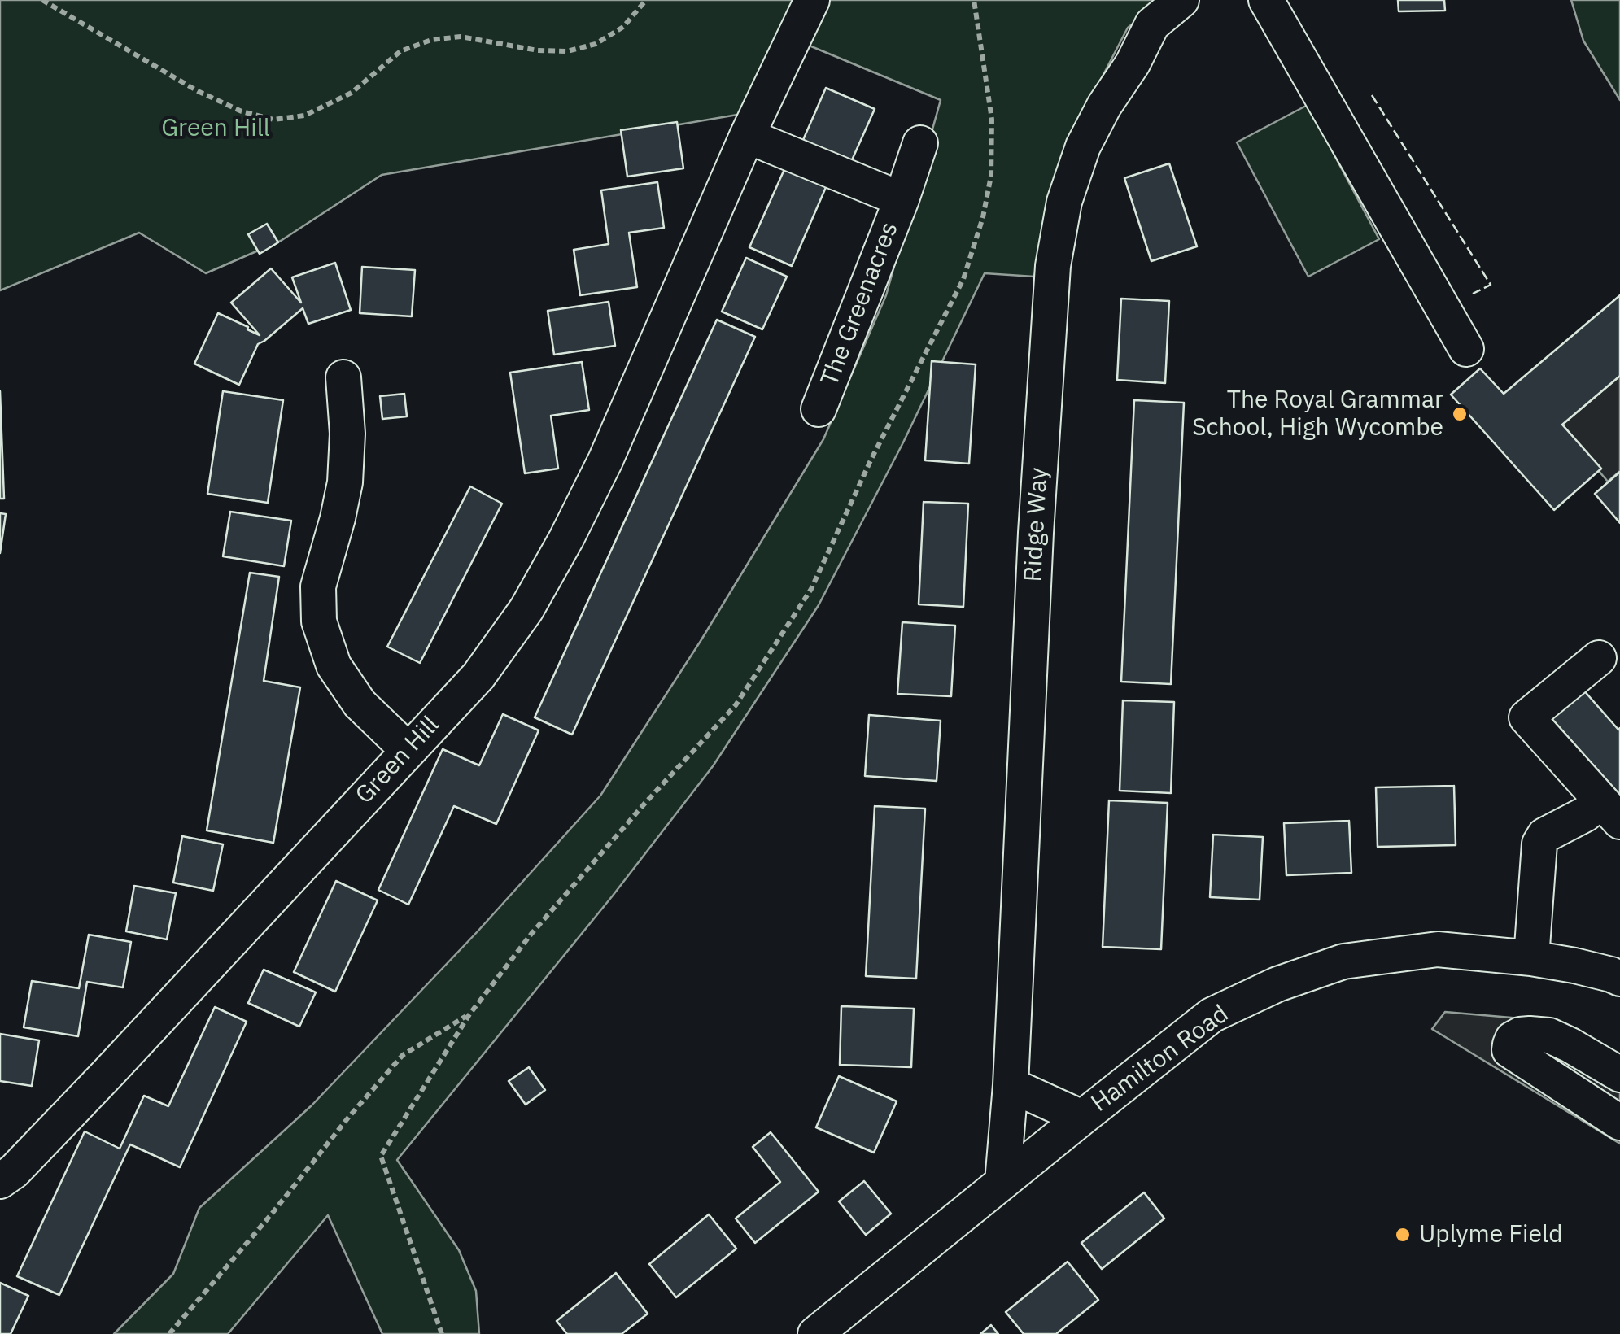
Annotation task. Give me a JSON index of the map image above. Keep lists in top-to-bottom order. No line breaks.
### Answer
{"streets":{"street":["The Greenacres","Ridge Way","Green Hill","Hamilton Road"]},"crossings":[["The Greenacres","Green Hill"],["Ridge Way","Hamilton Road"]],"parks":["Green Hill"],"places":["The Royal Grammar School, High Wycombe","Uplyme Field"]}
